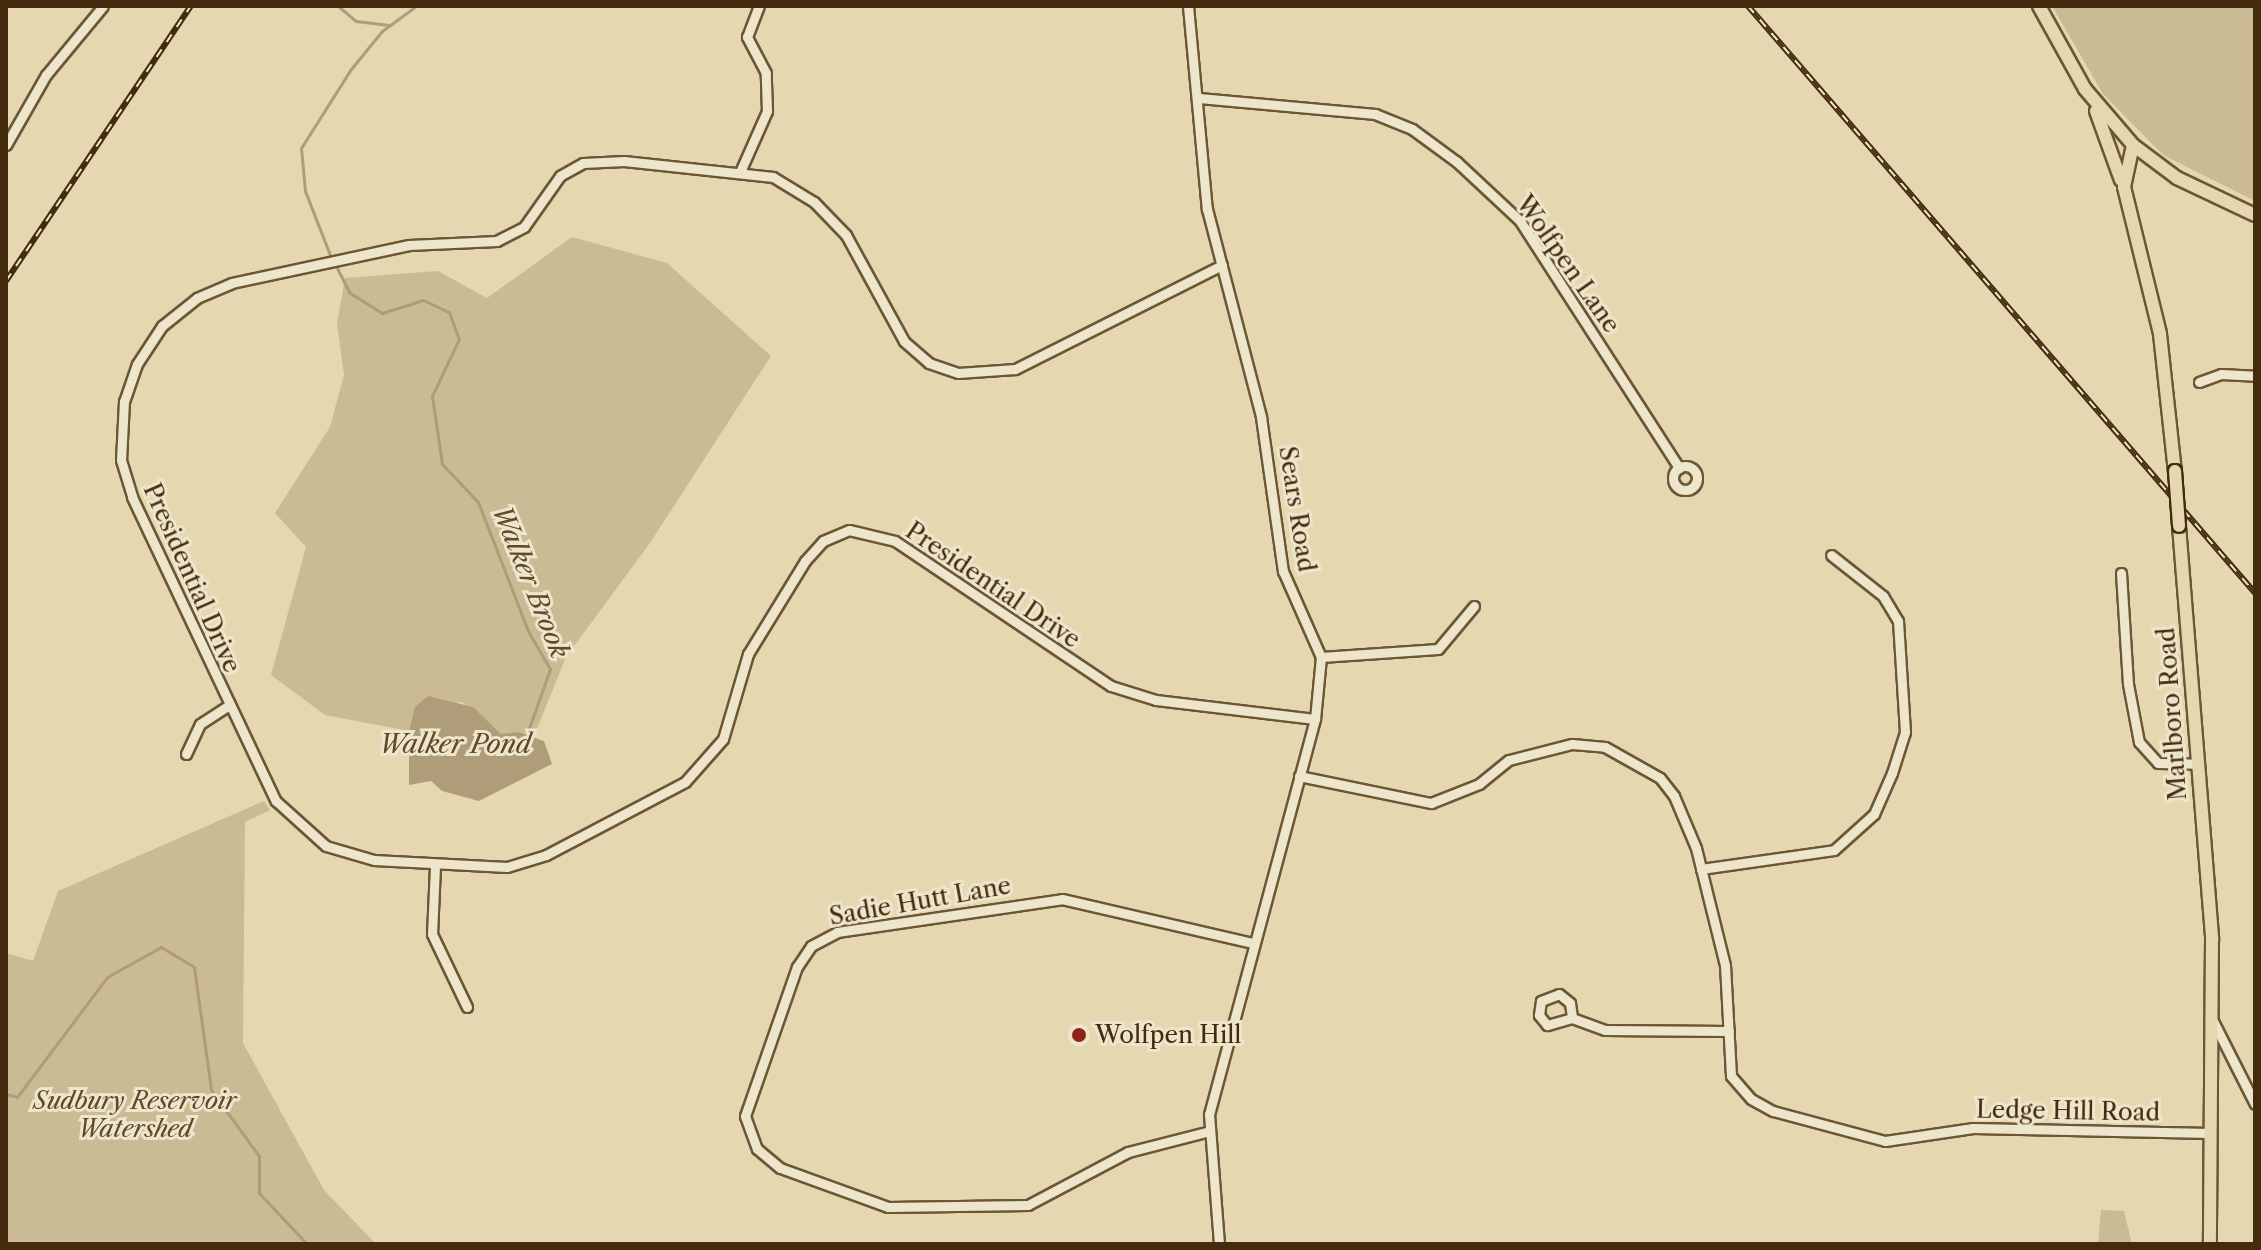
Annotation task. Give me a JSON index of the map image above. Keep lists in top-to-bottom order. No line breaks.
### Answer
{"streets":{"main road":["Marlboro Road"],"street":["Wolfpen Lane","Sears Road","Presidential Drive","Sadie Hutt Lane","Ledge Hill Road"]},"crossings":[["Wolfpen Lane","Sears Road"],["Sears Road","Presidential Drive"],["Sears Road","Sadie Hutt Lane"],["Sears Road","Ledge Hill Road"],["Marlboro Road","Ledge Hill Road"]],"water":["Walker Brook","Walker Pond"],"parks":["Sudbury Reservoir Watershed"],"places":["Wolfpen Hill"]}
